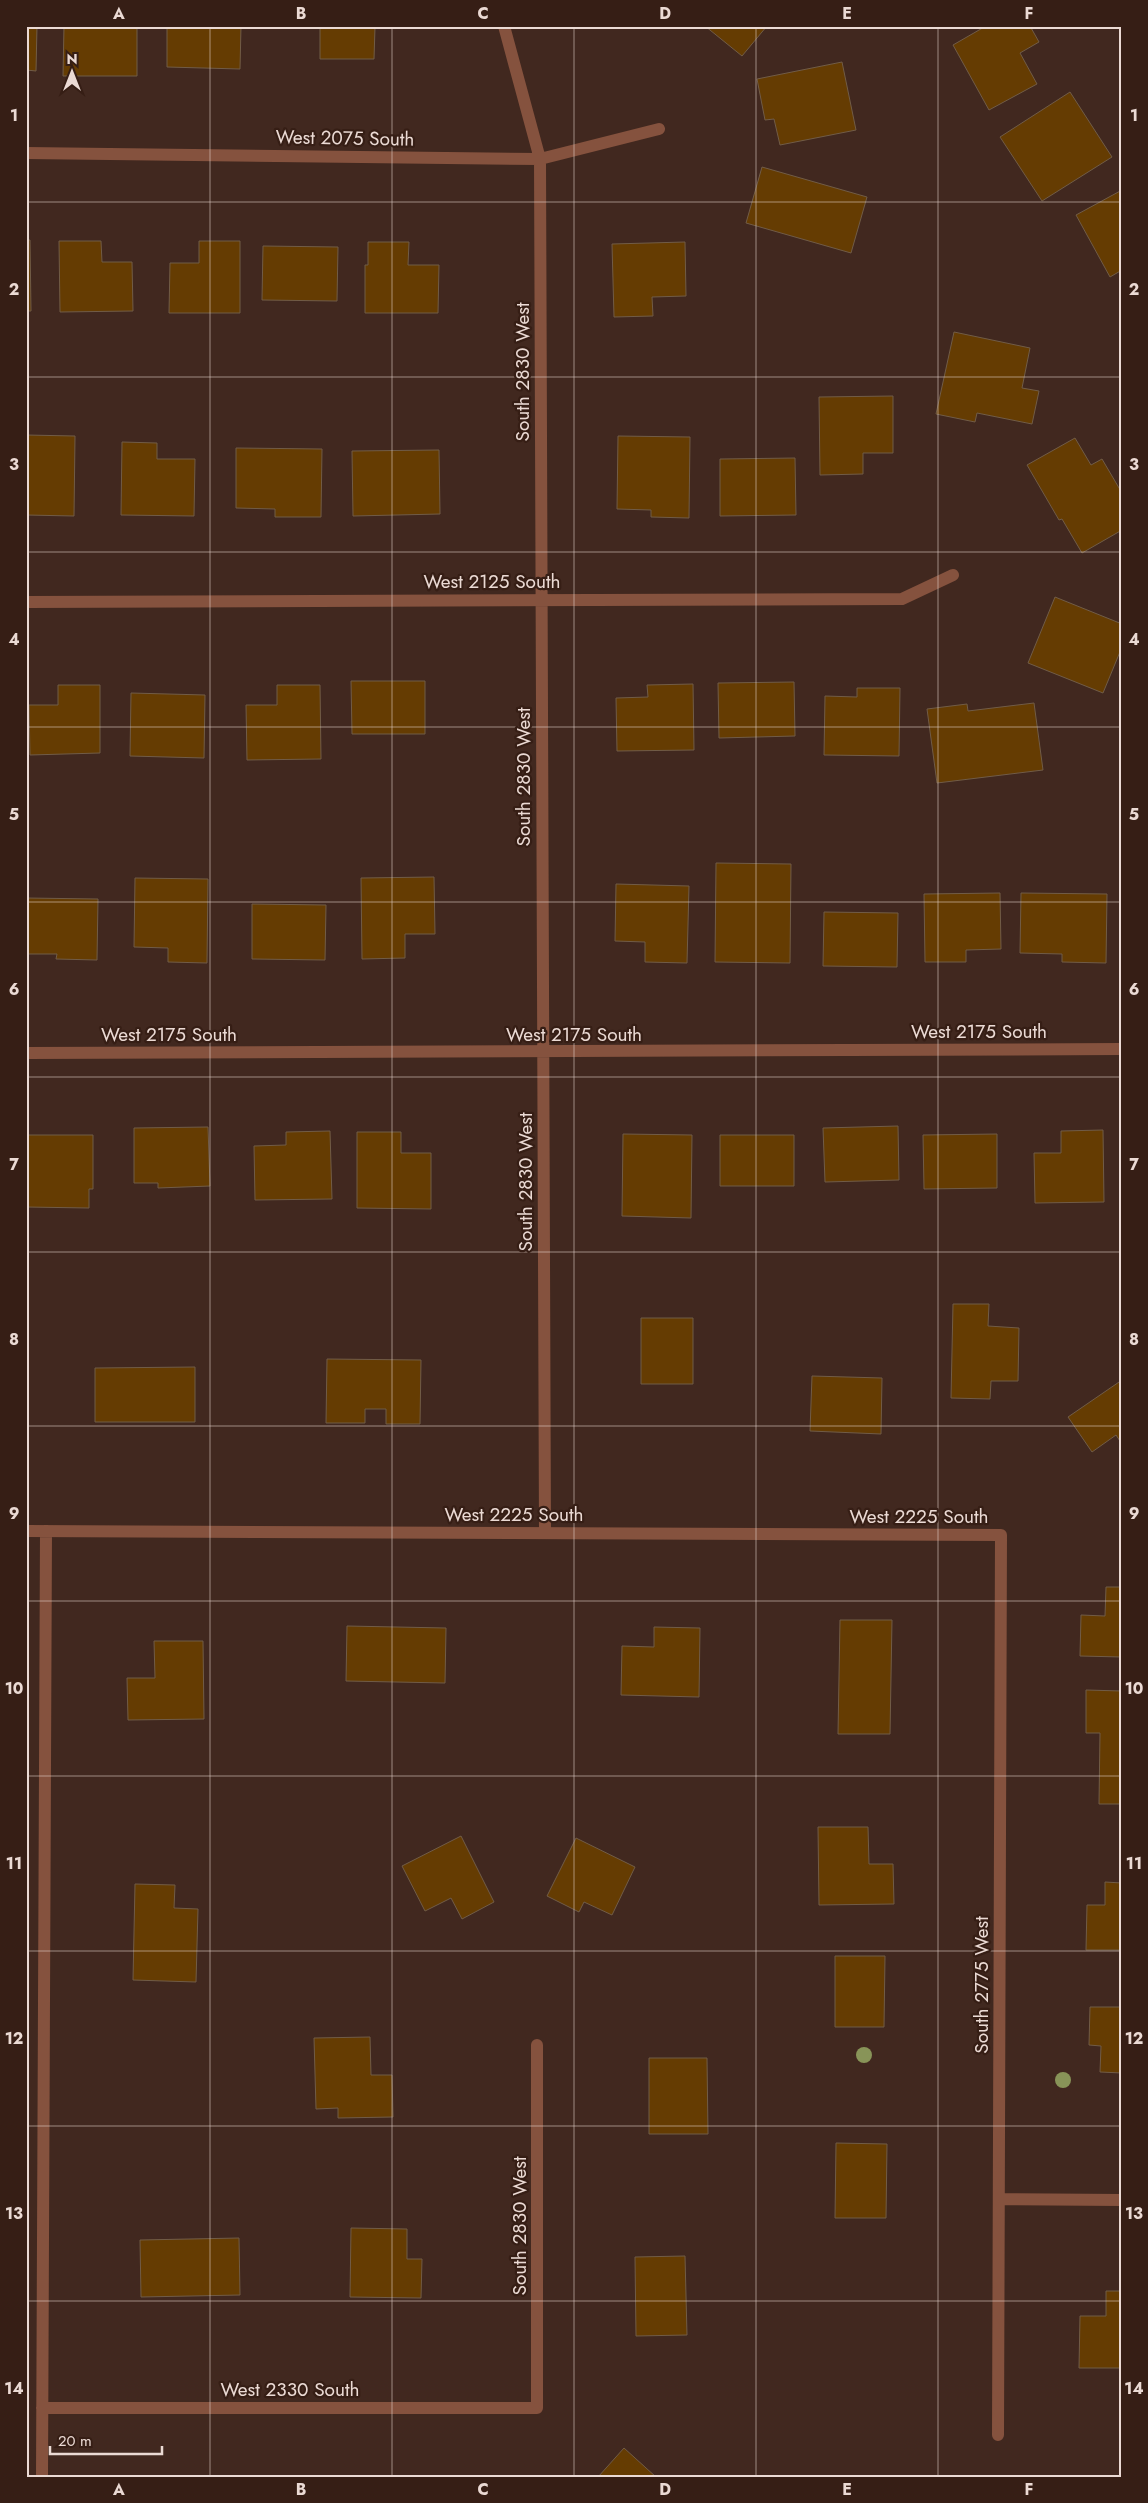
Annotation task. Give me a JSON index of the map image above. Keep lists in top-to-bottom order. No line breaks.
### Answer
{"streets":{"street":["West 2075 South","South 2830 West","West 2125 South","West 2175 South","West 2225 South","South 2775 West","West 2330 South"]},"crossings":[["West 2075 South","South 2830 West"],["South 2830 West","West 2125 South"],["South 2830 West","West 2175 South"],["South 2830 West","West 2225 South"],["South 2830 West","West 2330 South"],["West 2225 South","South 2775 West"]],"scale_bar":"20 m","north":"top","grid":{"columns":["A","B","C","D","E","F"],"rows":["1","2","3","4","5","6","7","8","9","10","11","12","13","14"]}}
